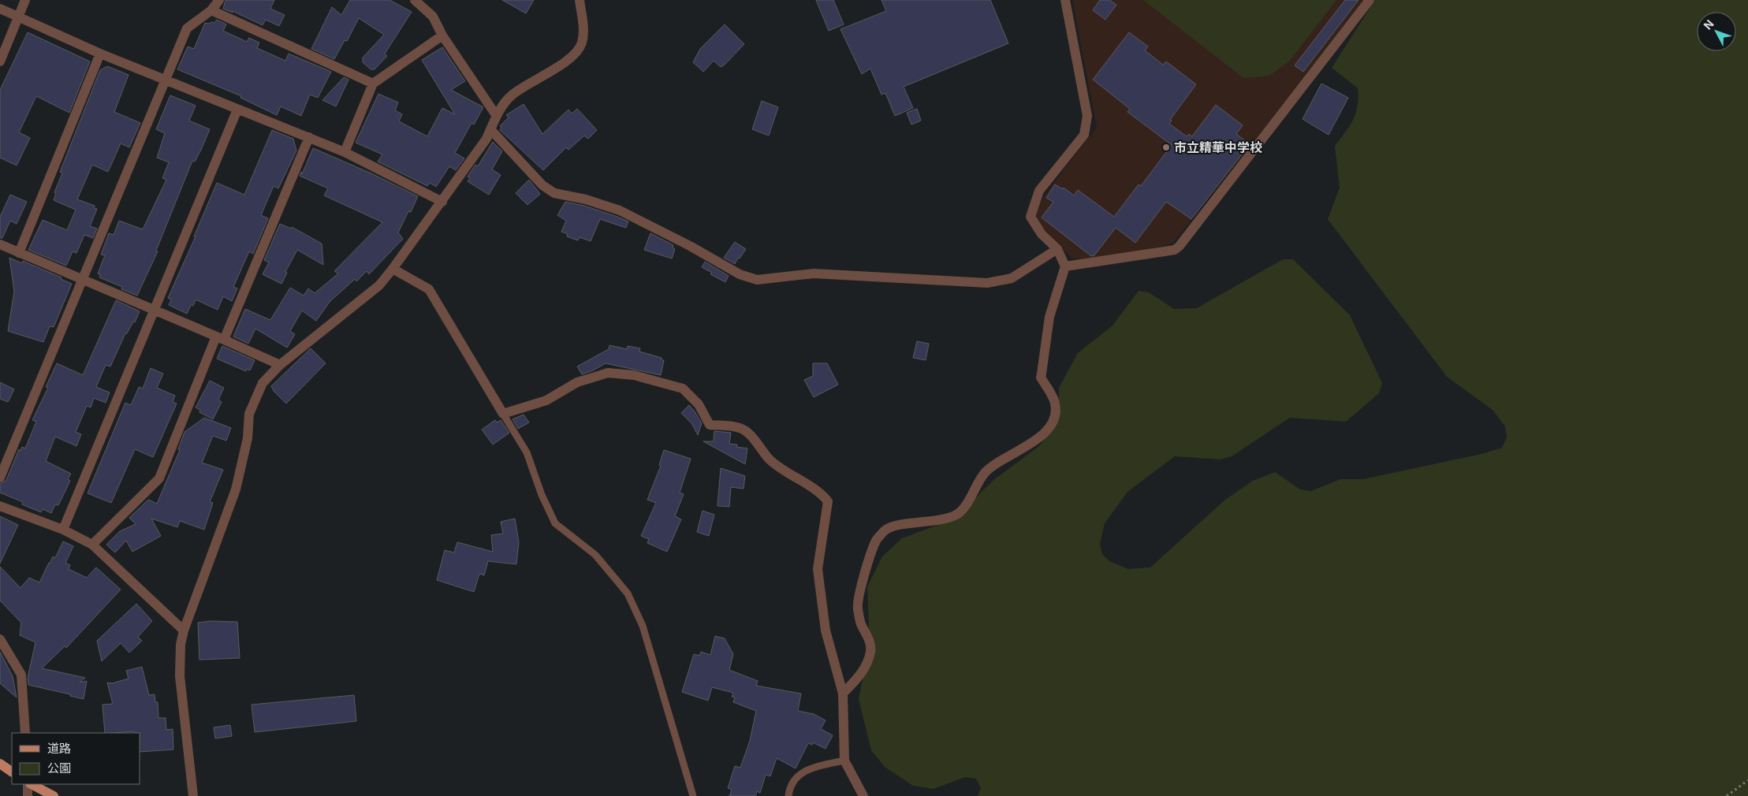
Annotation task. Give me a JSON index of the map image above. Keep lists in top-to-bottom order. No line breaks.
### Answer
{"places":["市立精華中学校"],"legend":["道路","公園"],"north":"top left"}
